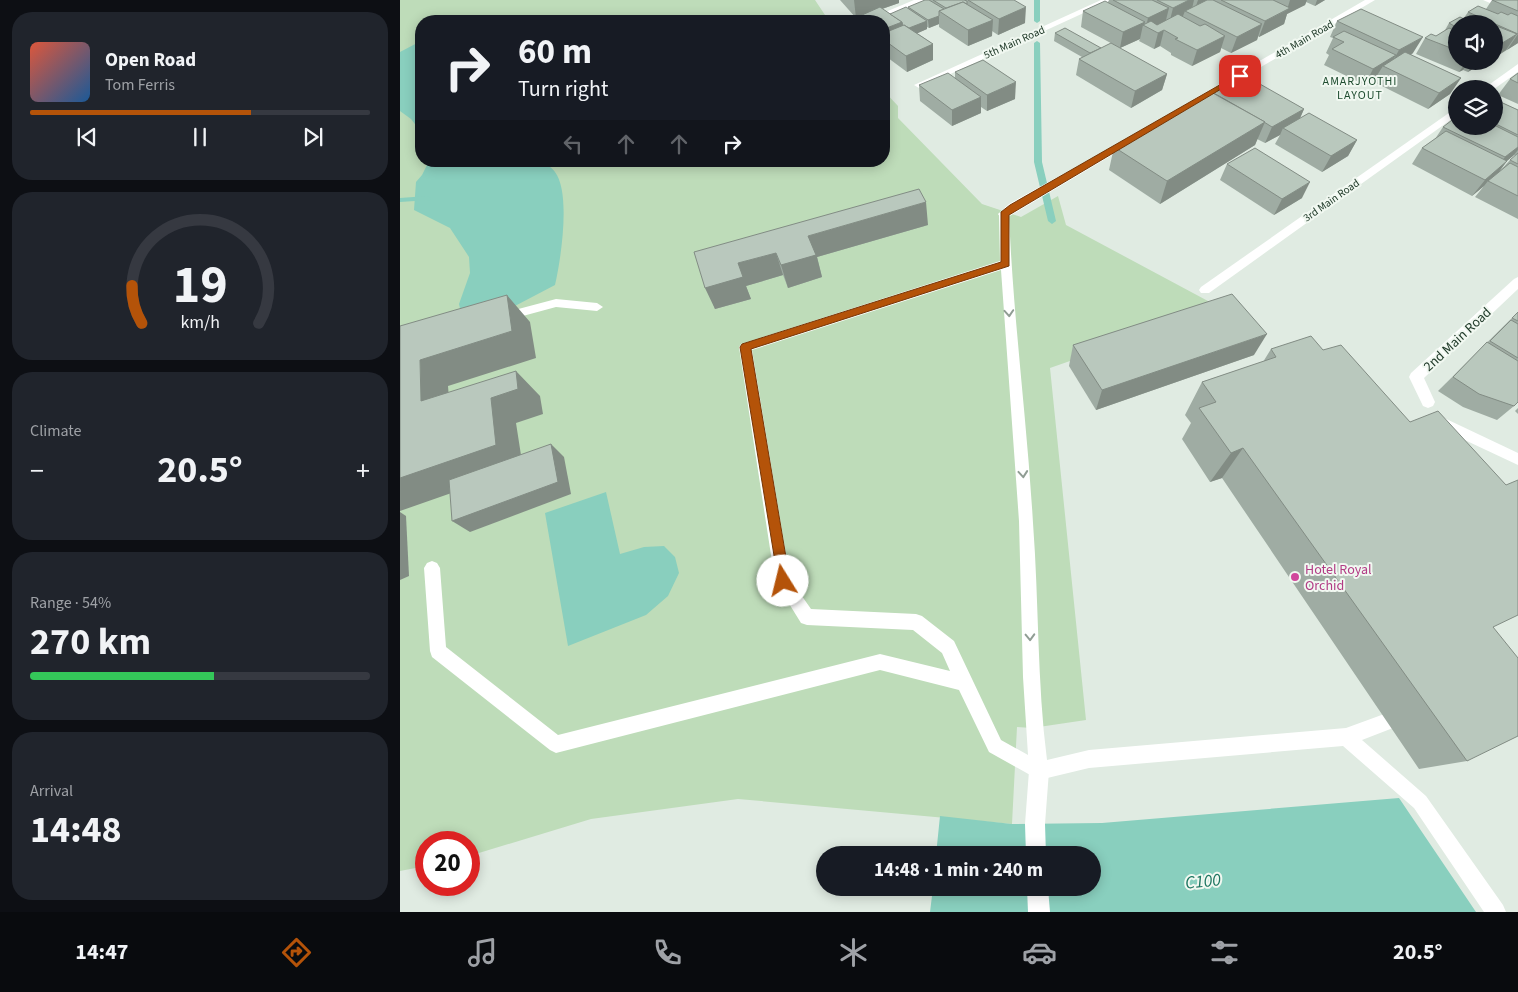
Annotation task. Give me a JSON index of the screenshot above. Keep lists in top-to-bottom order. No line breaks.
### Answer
{"streets":{"street":["4th Main Road","5th Main Road","3rd Main Road","2nd Main Road"]},"districts":["AMARJYOTHI LAYOUT"],"water":["C100"],"places":["Hotel Royal Orchid"],"page":{"turn":["60 m","Turn right"],"song":["Open Road","Tom Ferris"],"tile":["Climate",["Range · 54%","270 km"],["Arrival","14:48"]],"heat":["−","20.5°","+"],"limit":"20","trip":"14:48 · 1 min · 240 m","tabs":["14:47","20.5°"],"gauge":["19","km/h"]}}
